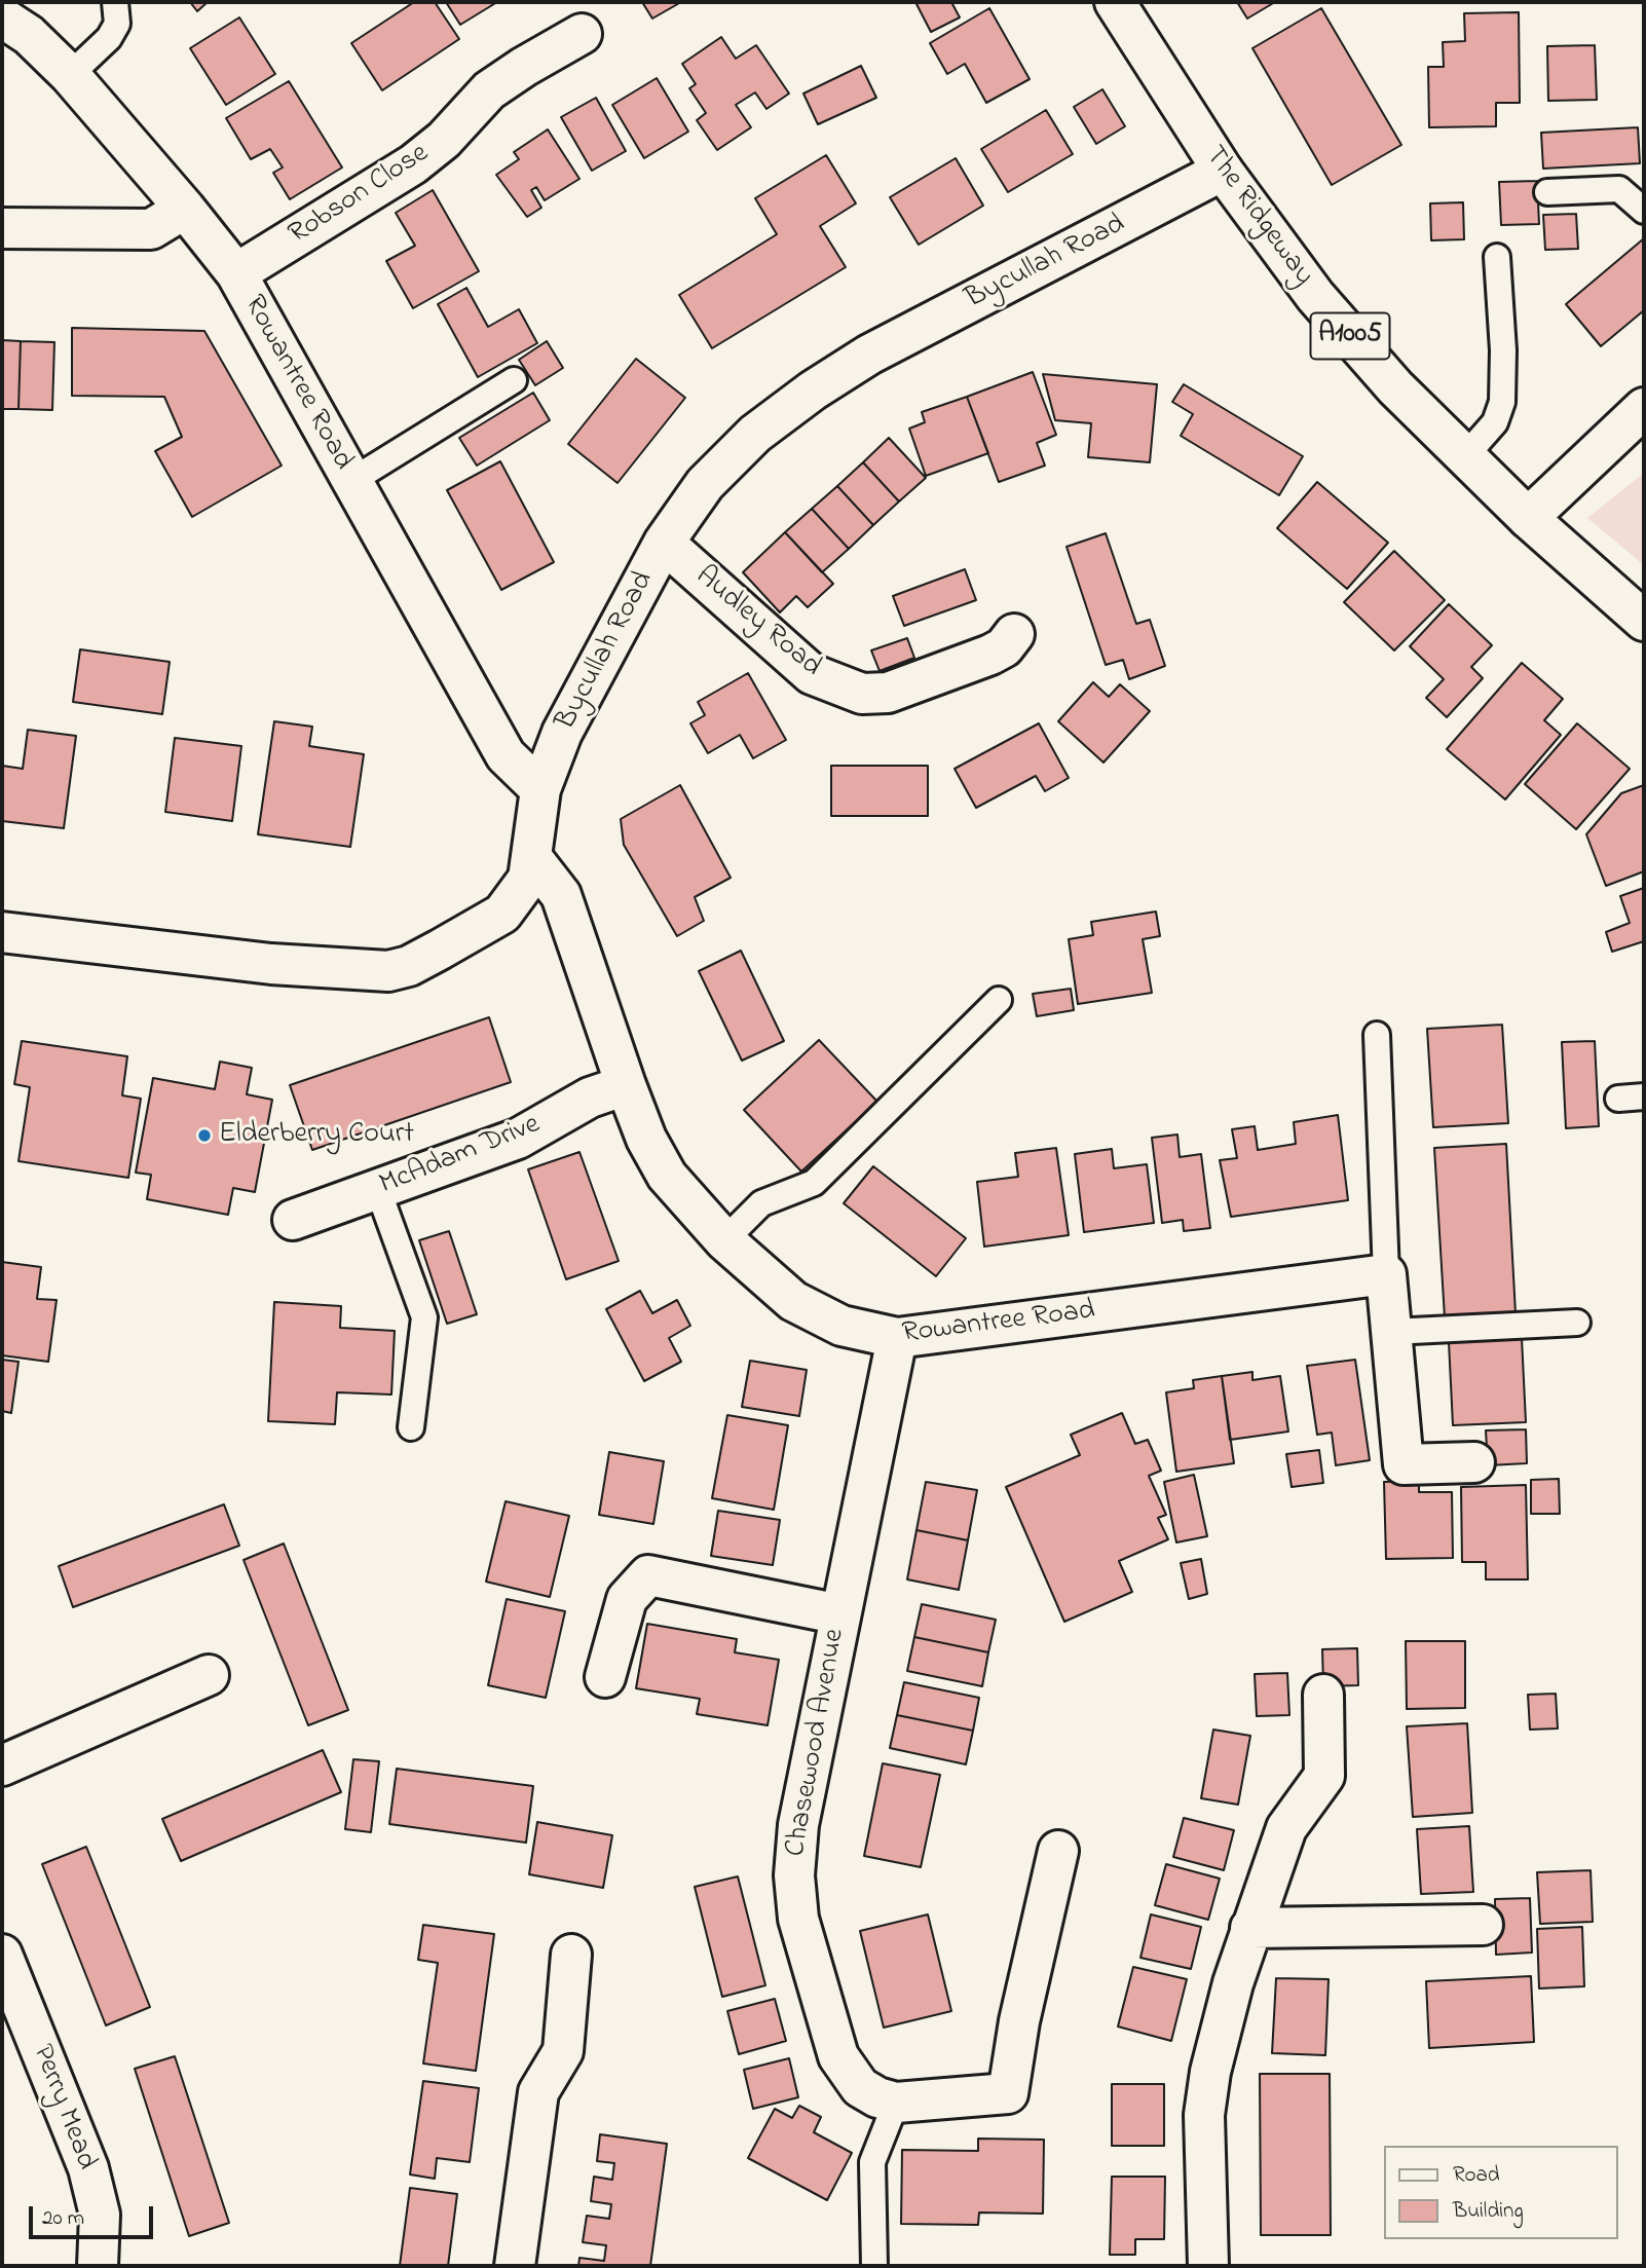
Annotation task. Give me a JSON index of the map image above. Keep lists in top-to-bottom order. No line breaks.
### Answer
{"streets":{"street":["Robson Close","The Ridgeway","Bycullah Road","A1005","Rowantree Road","Audley Road","McAdam Drive","Chasewood Avenue","Perry Mead"]},"crossings":[["Robson Close","Rowantree Road"],["The Ridgeway","Bycullah Road"],["Bycullah Road","Rowantree Road"],["Bycullah Road","Audley Road"],["Rowantree Road","McAdam Drive"],["Rowantree Road","Chasewood Avenue"]],"places":["Elderberry Court"],"legend":["Road","Building"],"scale_bar":"20 m"}
